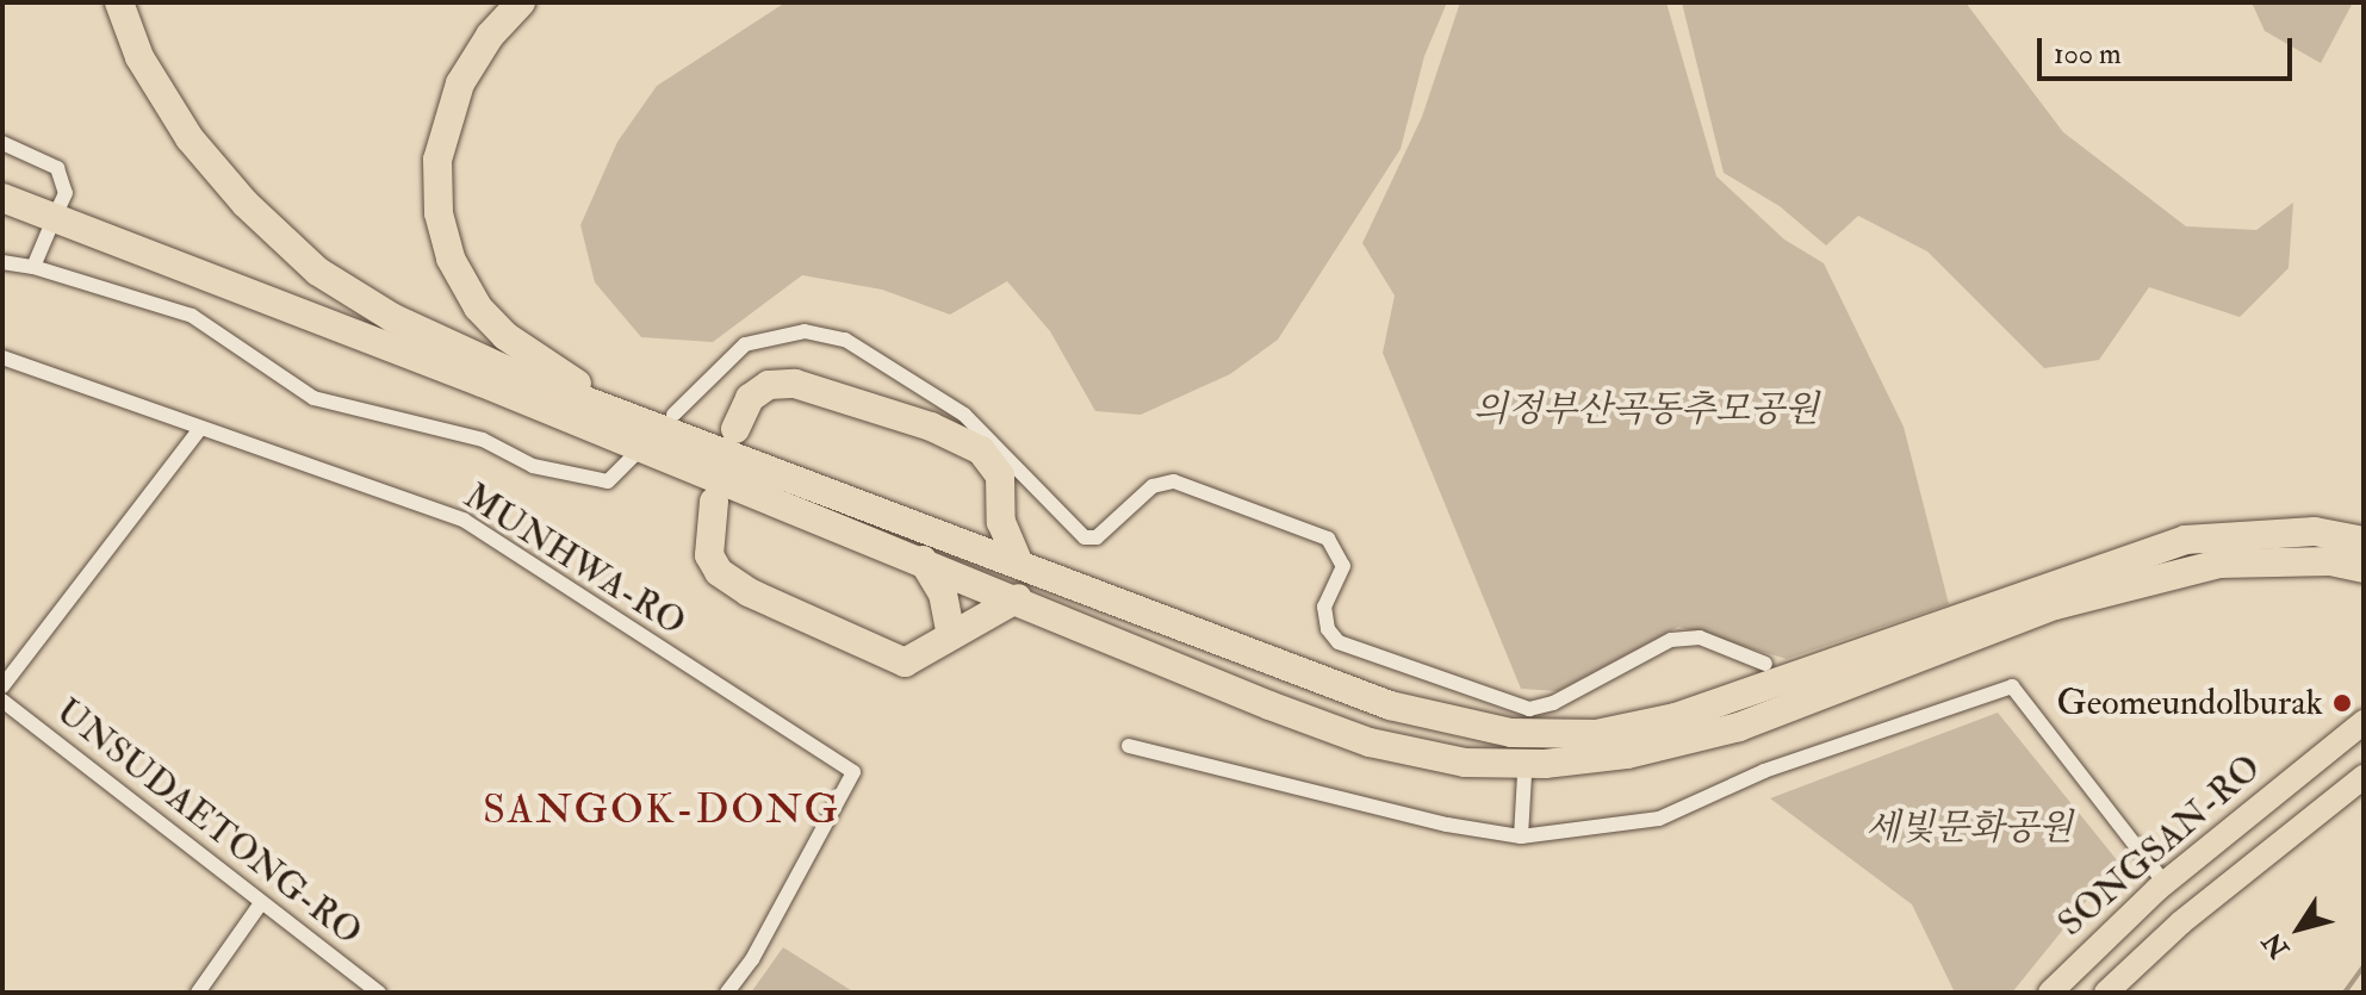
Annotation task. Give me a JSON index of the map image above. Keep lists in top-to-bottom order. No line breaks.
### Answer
{"streets":{"main road":["SONGSAN-RO"],"street":["MUNHWA-RO","UNSUDAETONG-RO"]},"districts":["SANGOK-DONG"],"parks":["의정부산곡동추모공원","세빛문화공원"],"places":["Geomeundolburak"],"scale_bar":"100 m","north":"bottom left"}
